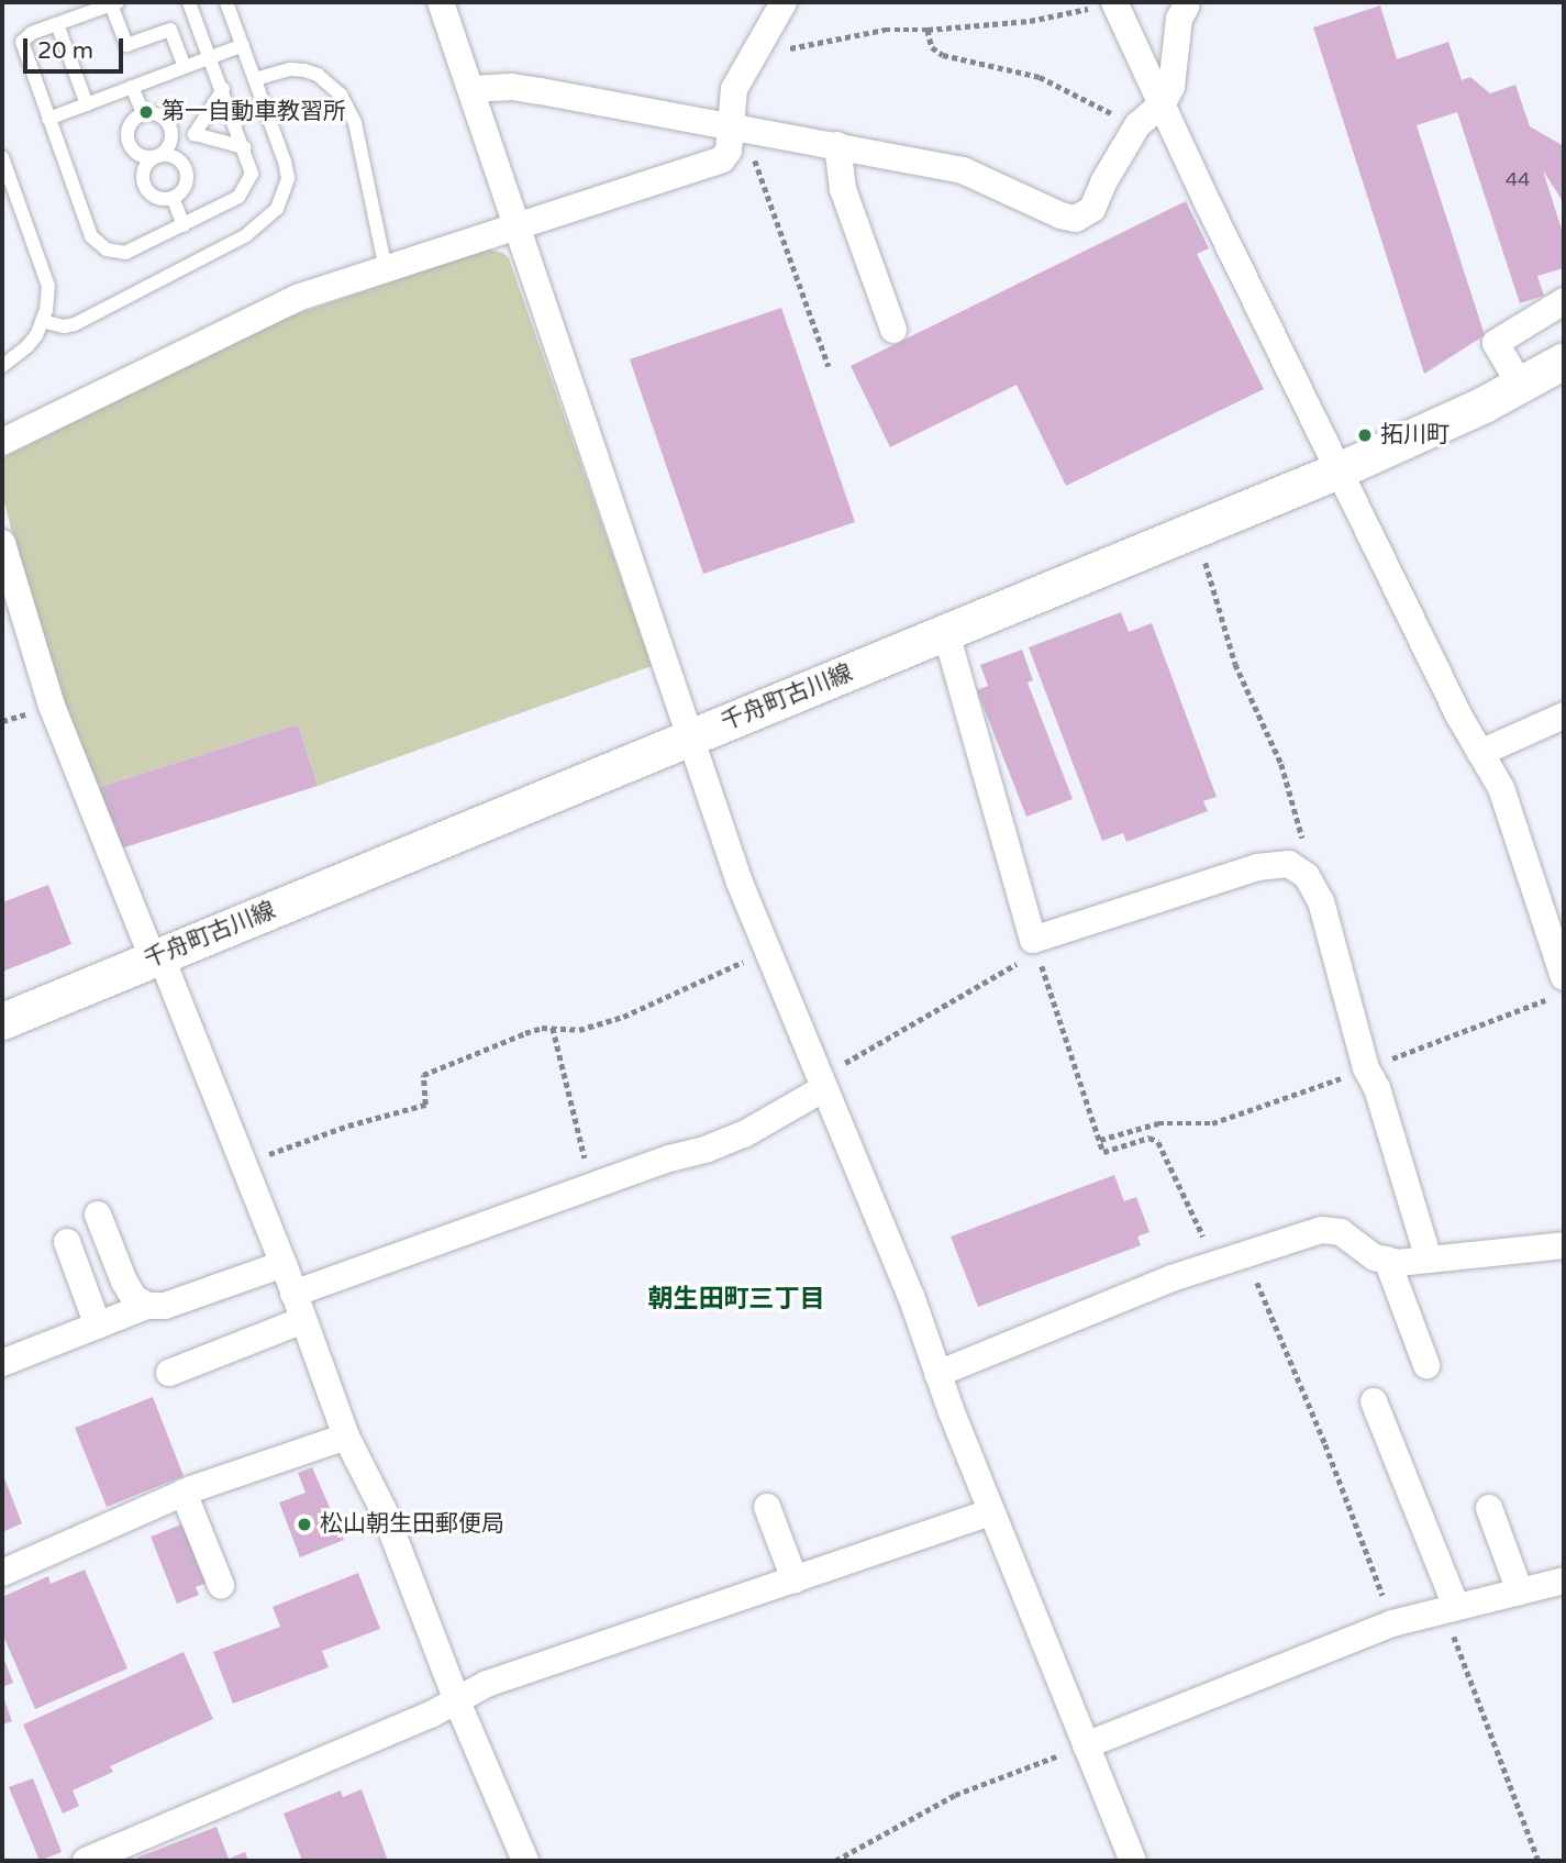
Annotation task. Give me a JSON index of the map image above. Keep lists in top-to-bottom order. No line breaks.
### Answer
{"streets":{"street":["千舟町古川線"]},"districts":["朝生田町三丁目"],"places":["第一自動車教習所","拓川町","松山朝生田郵便局"],"house_numbers":["44"],"scale_bar":"20 m"}
